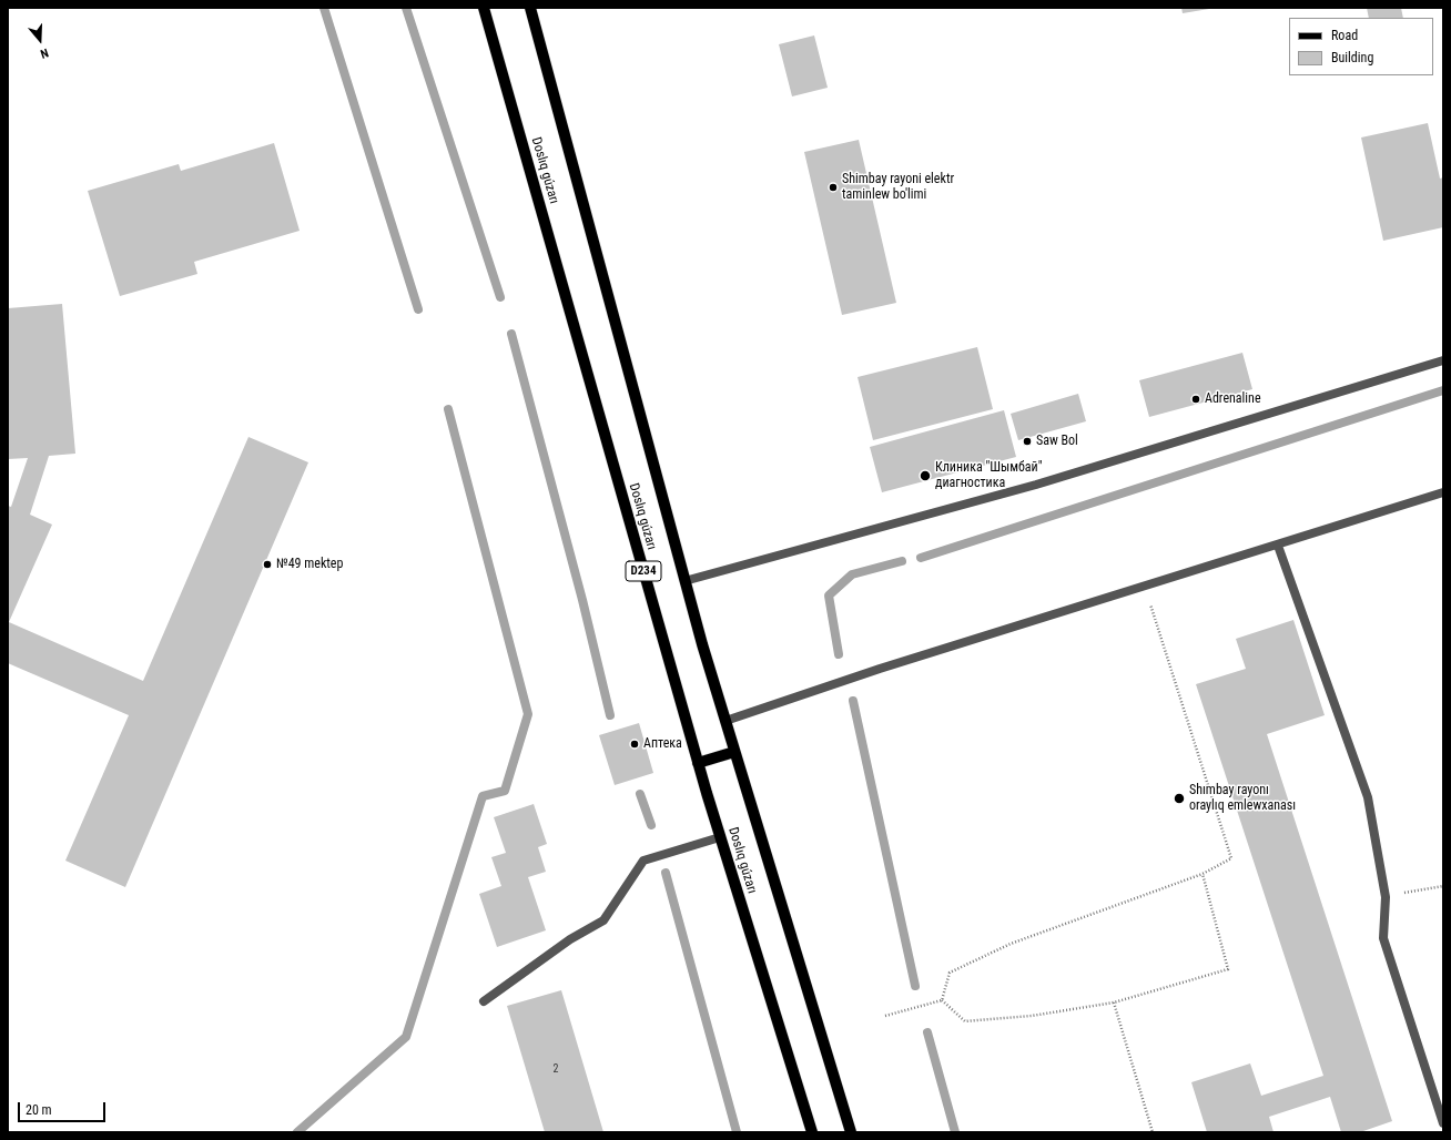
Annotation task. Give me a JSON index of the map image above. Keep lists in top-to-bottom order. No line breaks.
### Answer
{"streets":{"main road":["Doslıq gúzarı","D234"]},"places":["Shimbay rayoni elektr taminlew bo'limi","Adrenaline","Saw Bol","Клиника \"Шымбай\" диагностика","№49 mektep","Аптека","Shımbay rayonı oraylıq emlewxanası"],"house_numbers":["2"],"legend":["Road","Building"],"scale_bar":"20 m","north":"bottom"}
